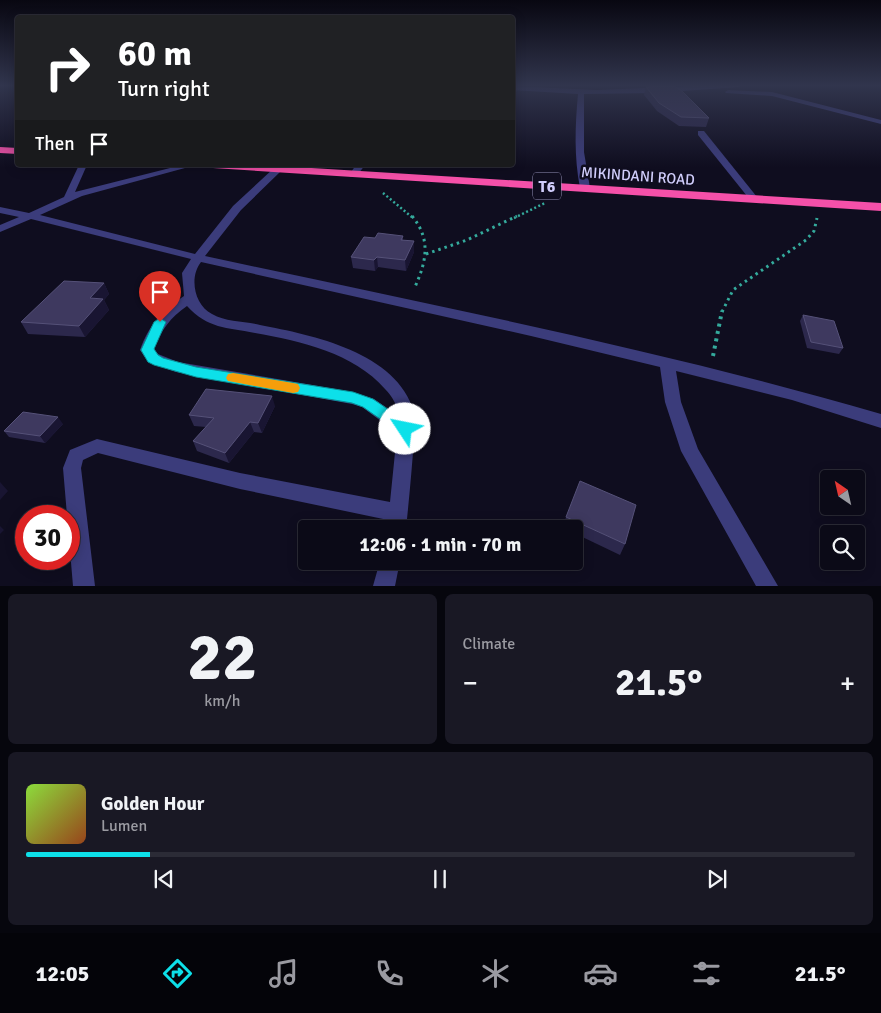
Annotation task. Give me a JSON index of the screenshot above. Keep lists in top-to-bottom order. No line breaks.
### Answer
{"streets":{"highway":["MIKINDANI ROAD","T6"]},"north":"top left","page":{"turn":["60 m","Turn right"],"then":"Then","limit":"30","trip":"12:06 · 1 min · 70 m","tile":[["22","km/h"],"Climate"],"heat":["−","21.5°","+"],"song":["Golden Hour","Lumen"],"tabs":["12:05","21.5°"]}}
